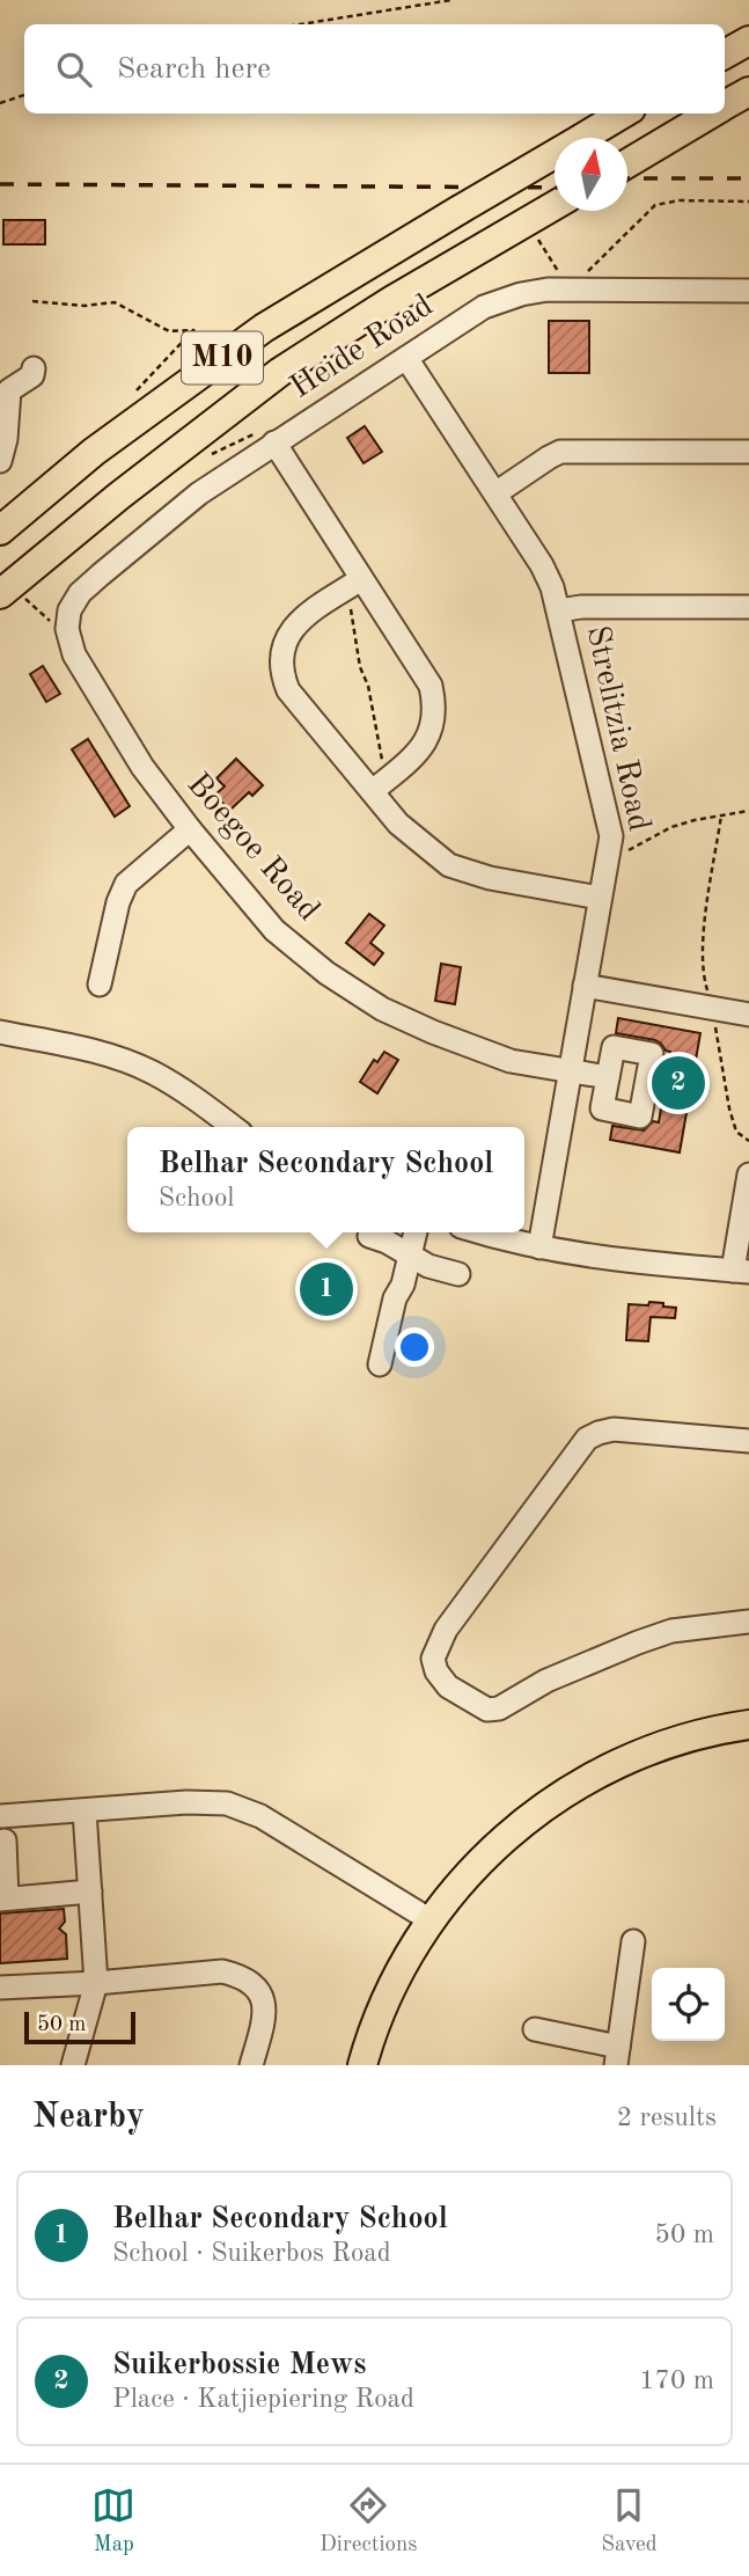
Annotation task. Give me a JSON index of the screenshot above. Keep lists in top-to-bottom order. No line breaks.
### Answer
{"streets":{"main road":["M10"],"street":["Heide Road","Strelitzia Road","Boegoe Road"]},"crossings":[["Heide Road","Strelitzia Road"],["Heide Road","Boegoe Road"],["Strelitzia Road","Boegoe Road"]],"scale_bar":"50 m","north":"top","page":{"search":"Search here","pins":["2","1"],"popup":["Belhar Secondary School","School"],"scale":"50 m","heading":["Nearby","2 results"],"list":[{"mark":"1","name":"Belhar Secondary School","note":"School · Suikerbos Road","value":"50 m"},{"mark":"2","name":"Suikerbossie Mews","note":"Place · Katjiepiering Road","value":"170 m"}],"nav":["Map","Directions","Saved"]}}
